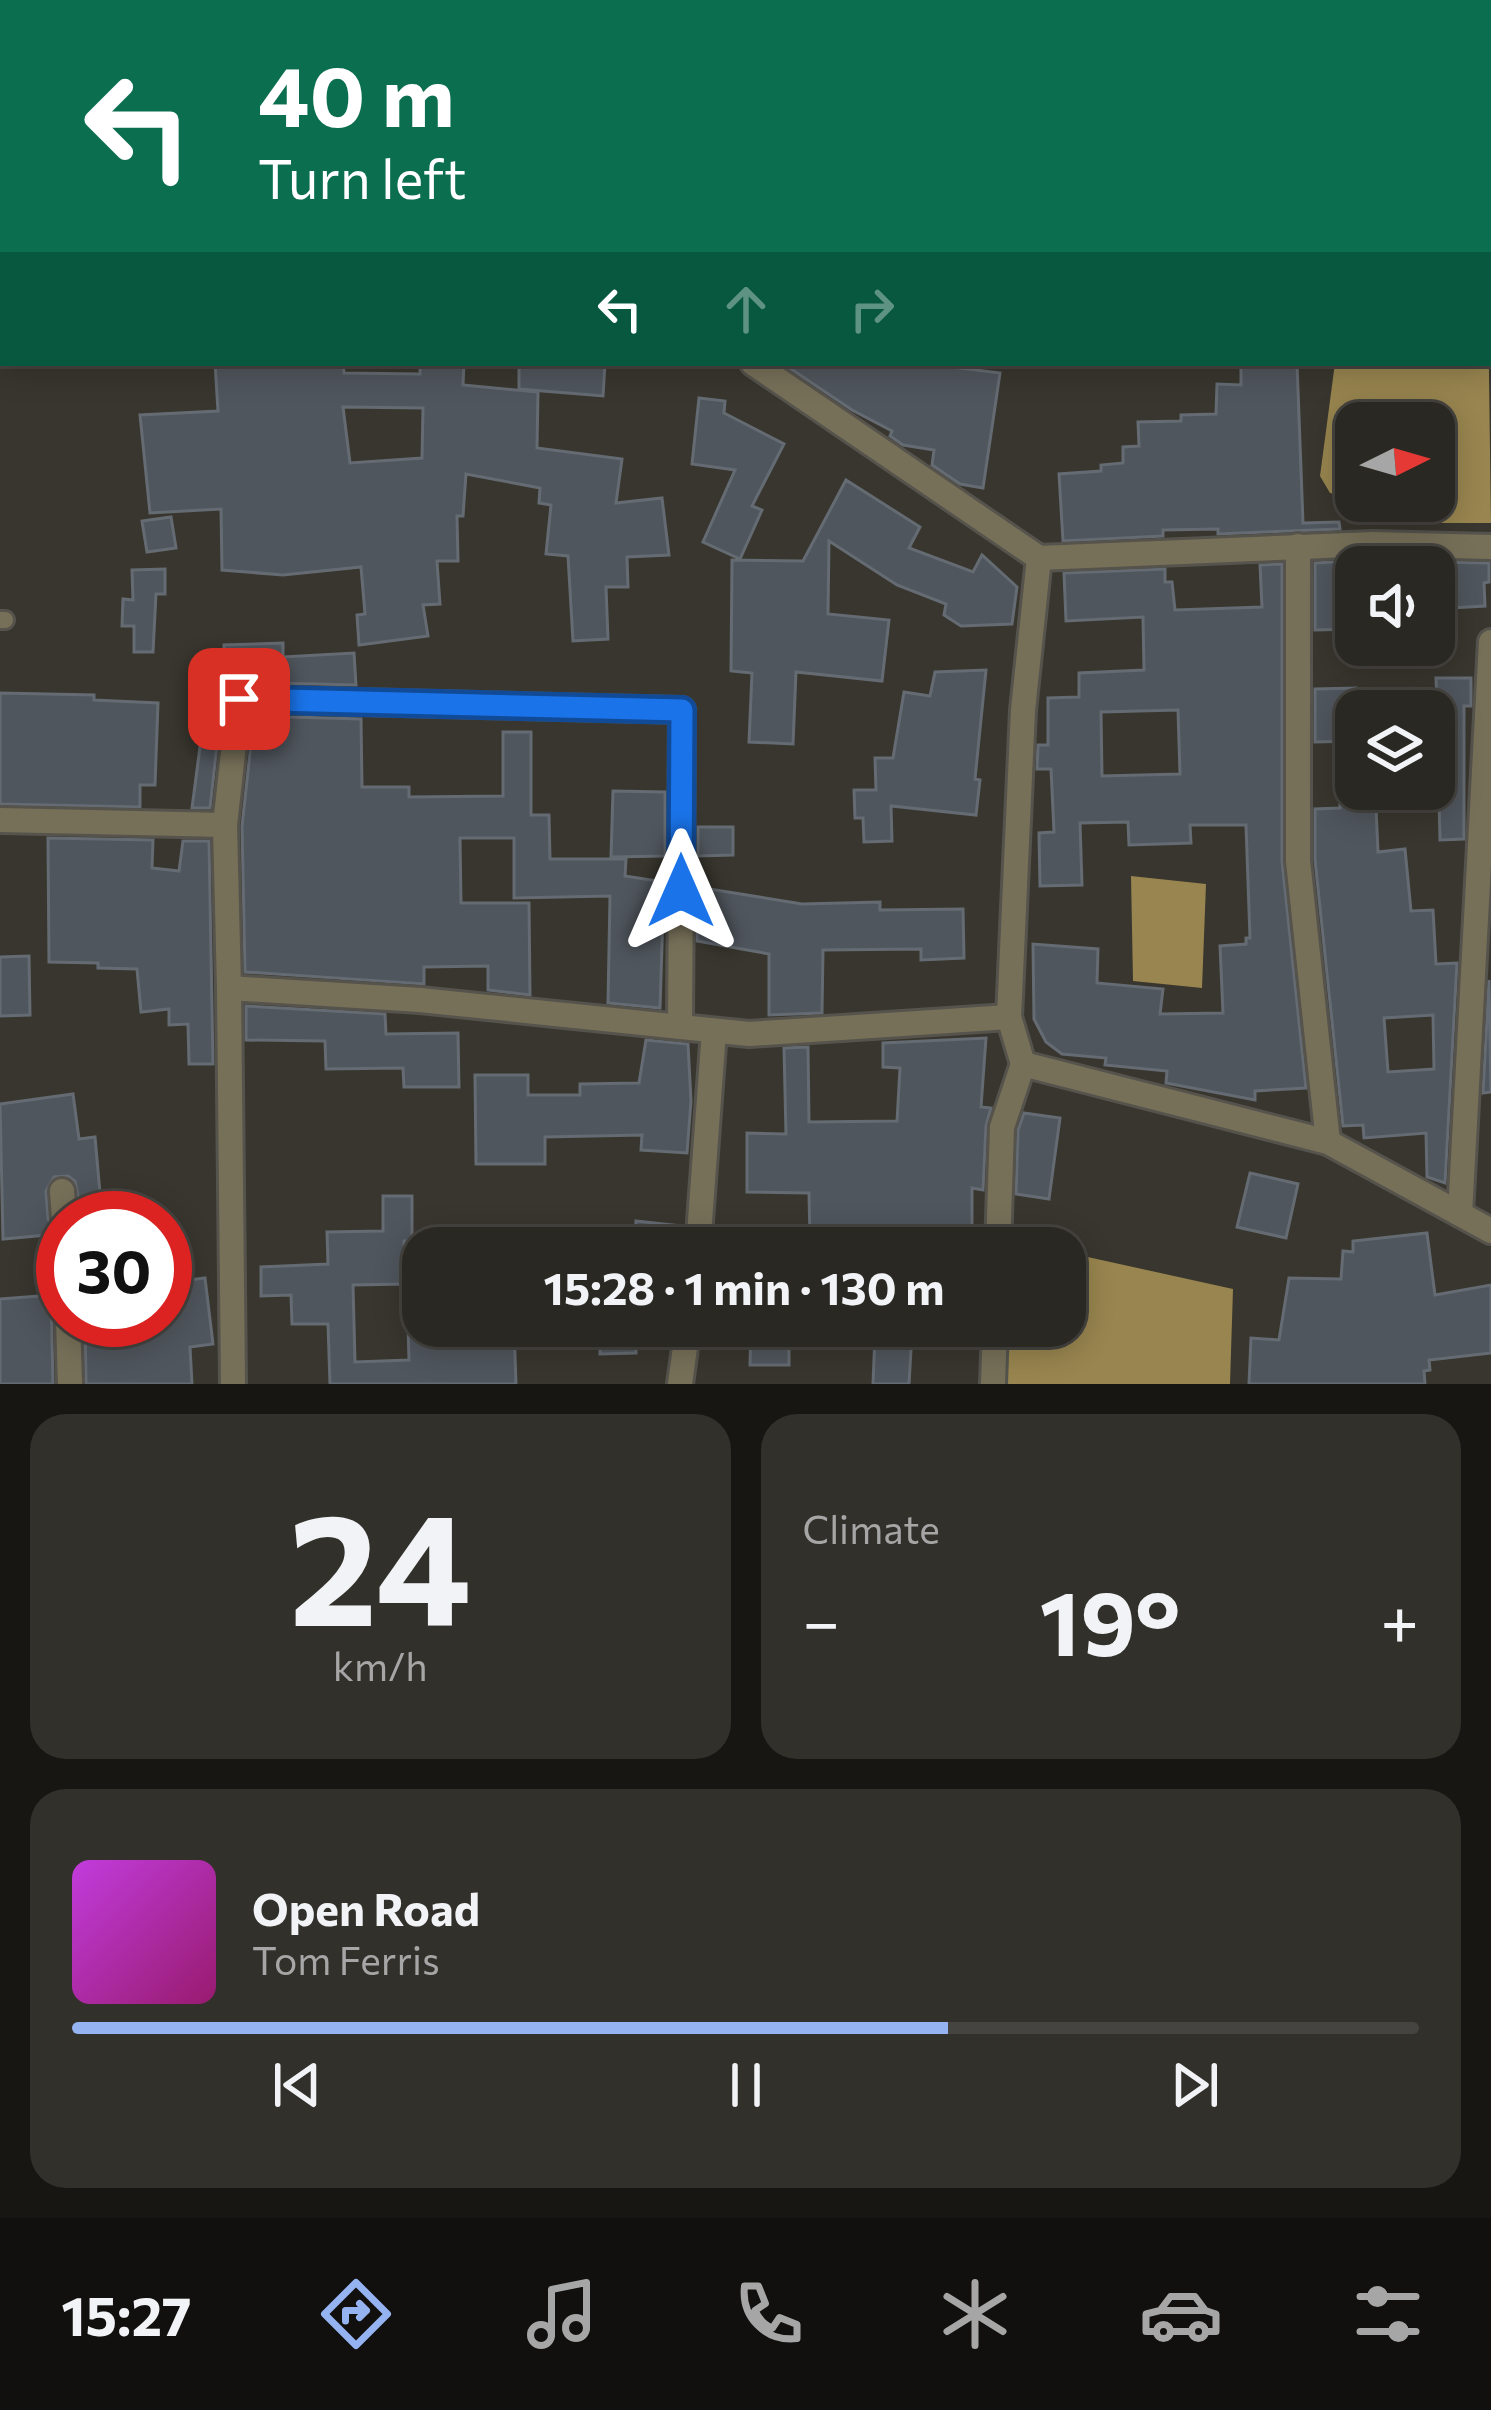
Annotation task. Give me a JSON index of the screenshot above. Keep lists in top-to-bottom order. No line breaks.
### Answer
{"north":"right","page":{"turn":["40 m","Turn left"],"limit":"30","trip":"15:28 · 1 min · 130 m","tile":[["24","km/h"],"Climate"],"heat":["−","19°","+"],"song":["Open Road","Tom Ferris"],"tabs":"15:27"}}
